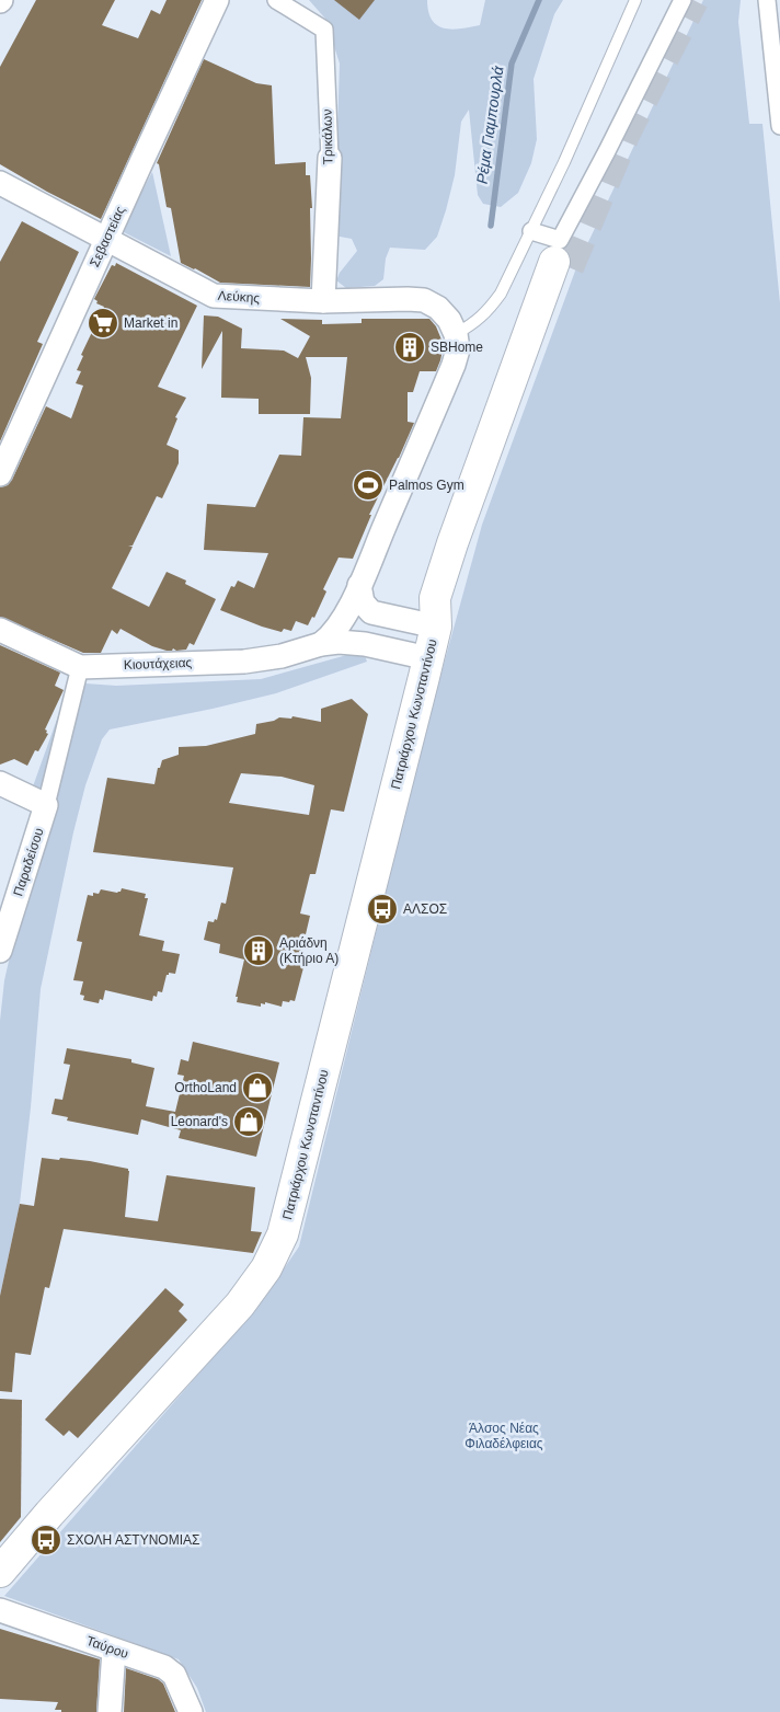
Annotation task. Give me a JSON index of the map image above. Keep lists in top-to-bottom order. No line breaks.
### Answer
{"streets":{"main road":["Πατριάρχου Κωνσταντίνου"],"street":["Τρικάλων","Σεβαστείας","Λεύκης","Κιουτάχειας","Παραδείσου","Ταύρου"]},"crossings":[["Τρικάλων","Λεύκης"],["Σεβαστείας","Λεύκης"],["Λεύκης","Κιουτάχειας"],["Κιουτάχειας","Πατριάρχου Κωνσταντίνου"]],"water":["Ρέμα Γιαμπουρλά"],"parks":["Άλσος Νέας Φιλαδέλφειας"],"places":{"supermarket":["Market in"],"building":["SBHome","Αριάδνη (Κτήριο Α)"],"sports":["Palmos Gym"],"bus stop":["ΑΛΣΟΣ","ΣΧΟΛΗ ΑΣΤΥΝΟΜΙΑΣ"],"shop":["OrthoLand","Leonard's"]}}
